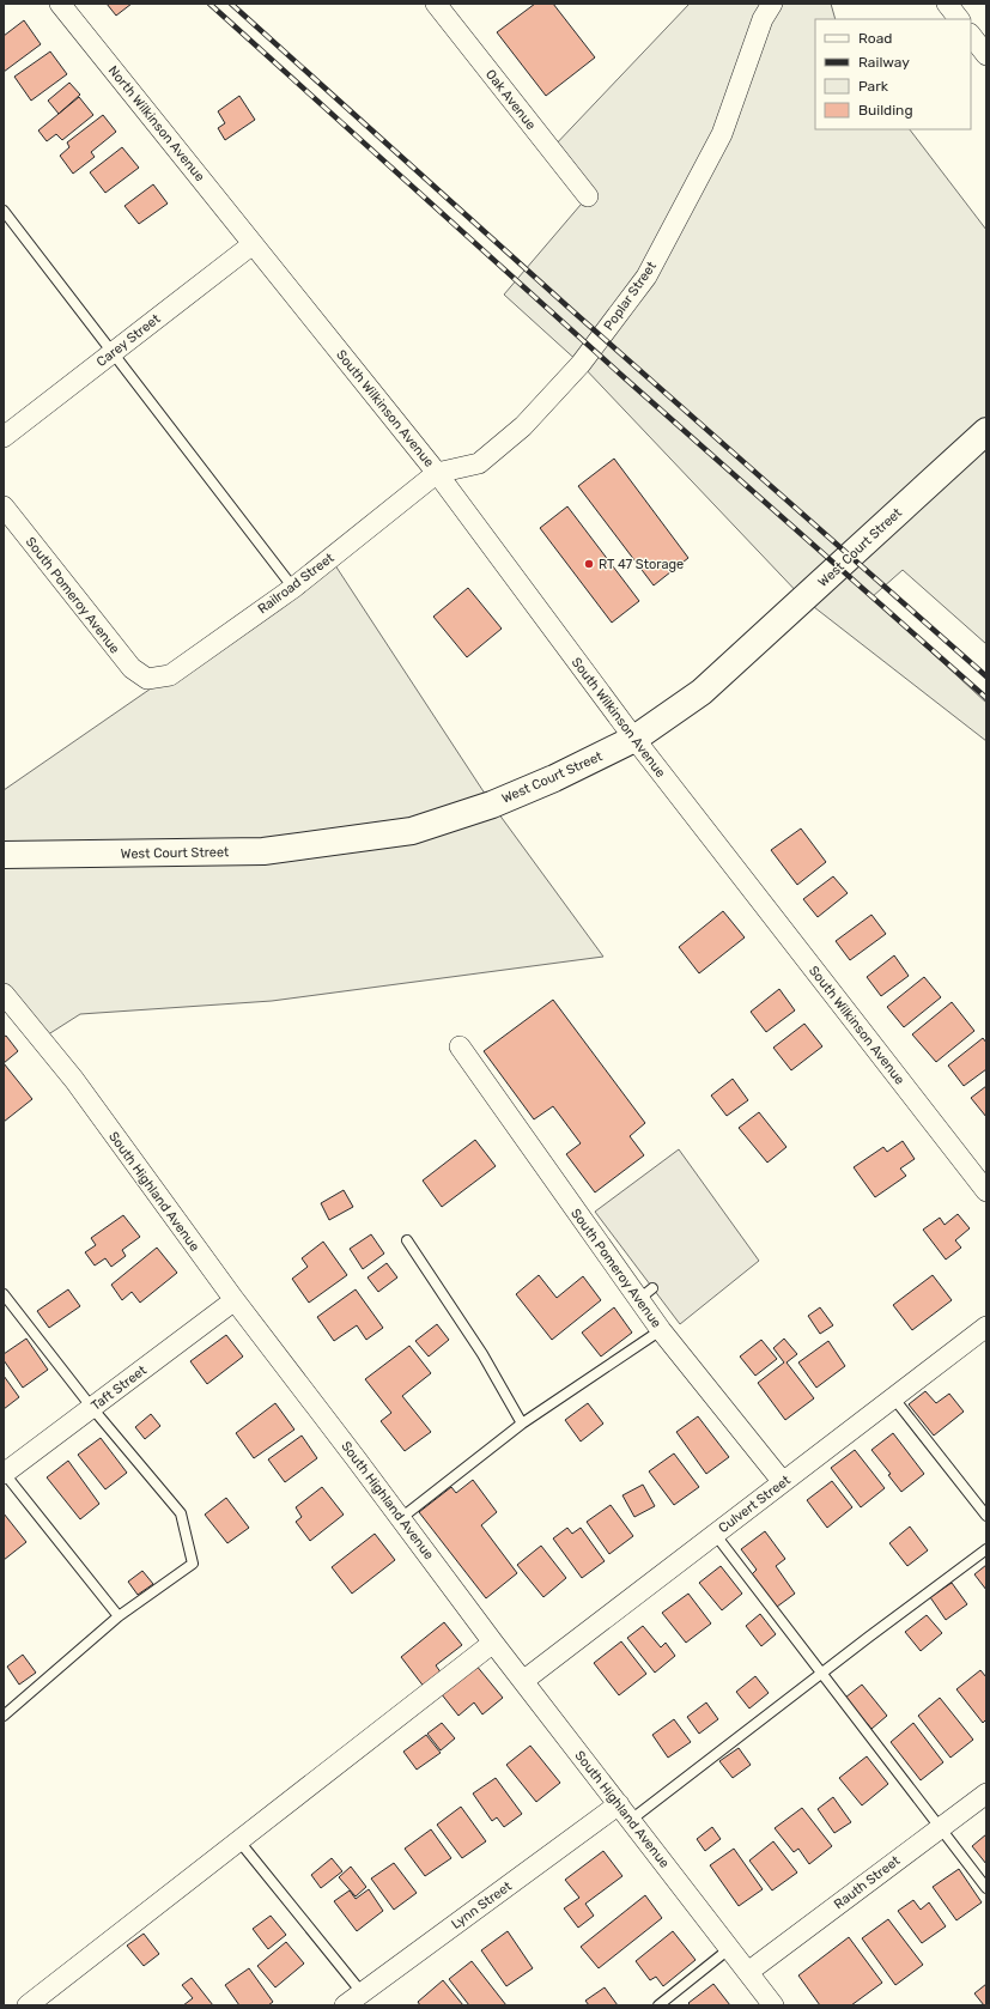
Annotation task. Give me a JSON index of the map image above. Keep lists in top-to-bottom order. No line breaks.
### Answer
{"streets":{"main road":["West Court Street"],"street":["Oak Avenue","North Wilkinson Avenue","Poplar Street","Carey Street","South Wilkinson Avenue","Railroad Street","South Pomeroy Avenue","South Highland Avenue","Taft Street","Culvert Street","Rauth Street","Lynn Street"]},"crossings":[["North Wilkinson Avenue","Carey Street"],["North Wilkinson Avenue","South Wilkinson Avenue"],["Poplar Street","South Wilkinson Avenue"],["Poplar Street","Railroad Street"],["Carey Street","South Wilkinson Avenue"],["South Wilkinson Avenue","West Court Street"],["South Wilkinson Avenue","Railroad Street"],["Railroad Street","South Pomeroy Avenue"],["South Pomeroy Avenue","Culvert Street"],["South Highland Avenue","Taft Street"],["South Highland Avenue","Culvert Street"],["South Highland Avenue","Rauth Street"],["South Highland Avenue","Lynn Street"]],"places":["RT 47 Storage"],"legend":["Road","Railway","Park","Building"]}
